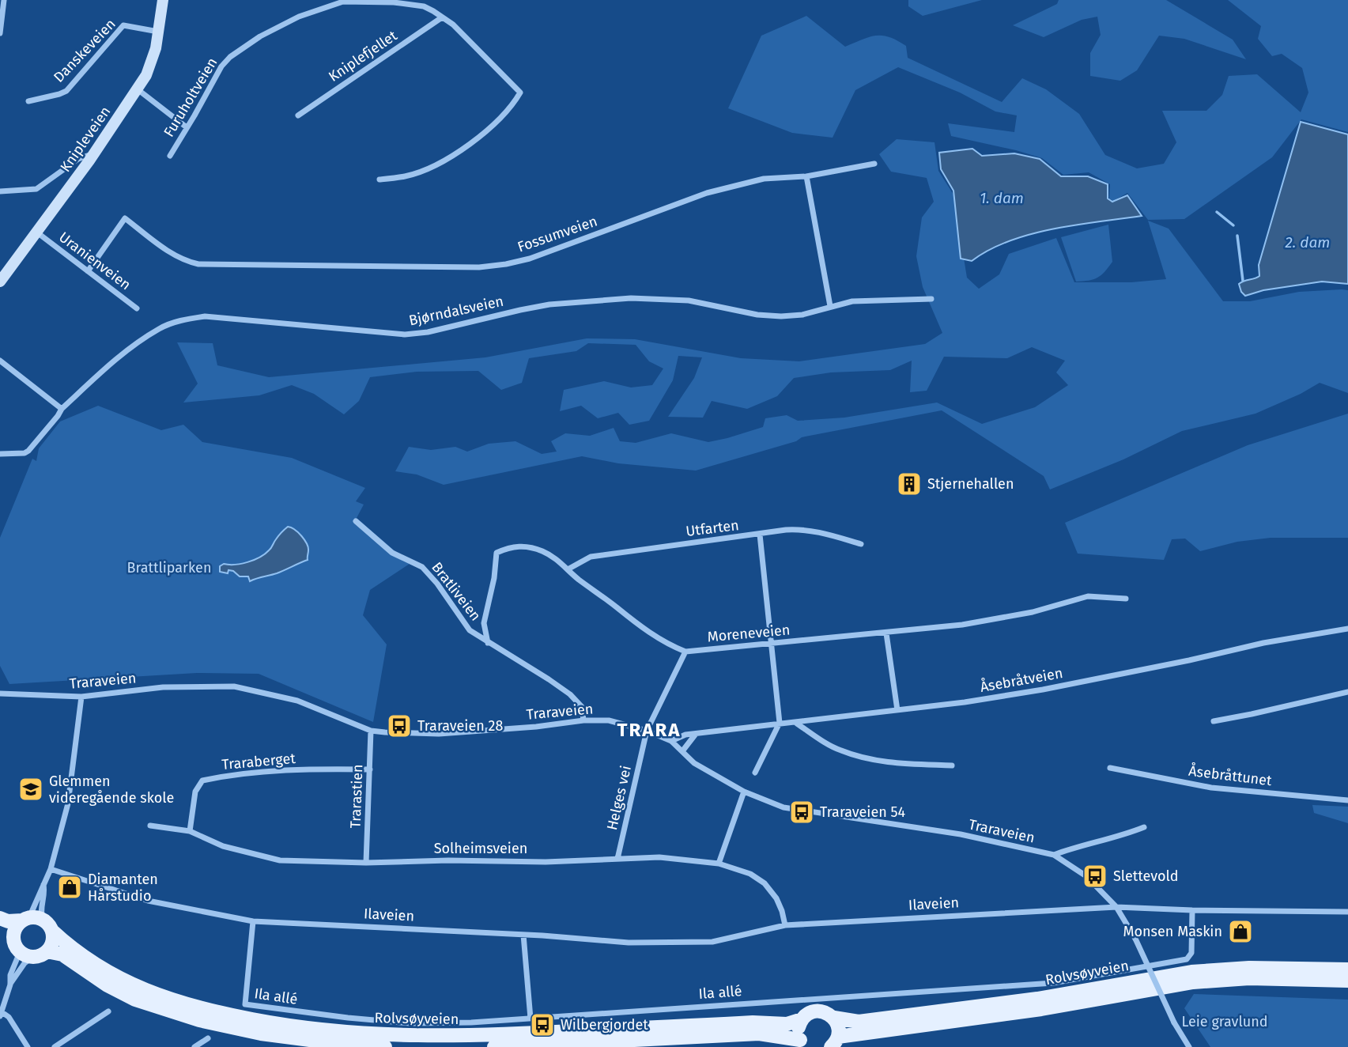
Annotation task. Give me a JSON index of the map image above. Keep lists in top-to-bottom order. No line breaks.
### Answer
{"streets":{"main road":["Rolvsøyveien"],"street":["Danskeveien","Kniplefjellet","Furuholtveien","Knipleveien","Fossumveien","Uranienveien","Bjørndalsveien","Utfarten","Bratliveien","Moreneveien","Åsebråtveien","Traraveien","Traraberget","Åsebråttunet","Trarastien","Helges vei","Solheimsveien","Ilaveien","Ila allé"]},"crossings":[["Danskeveien","Knipleveien"],["Kniplefjellet","Furuholtveien"],["Knipleveien","Uranienveien"],["Fossumveien","Uranienveien"],["Bratliveien","Traraveien"],["Moreneveien","Helges vei"],["Åsebråtveien","Traraveien"],["Traraveien","Trarastien"],["Traraveien","Helges vei"],["Traraveien","Ilaveien"],["Traraberget","Trarastien"],["Traraberget","Solheimsveien"],["Trarastien","Solheimsveien"],["Helges vei","Solheimsveien"],["Solheimsveien","Ilaveien"],["Ilaveien","Ila allé"]],"districts":["TRARA"],"water":["1. dam","2. dam"],"parks":["Brattliparken","Leie gravlund"],"places":{"building":["Stjernehallen"],"bus stop":["Traraveien 28","Traraveien 54","Slettevold","Wilbergjordet"],"school or university":["Glemmen videregående skole"],"shop":["Diamanten Hårstudio","Monsen Maskin"]}}
